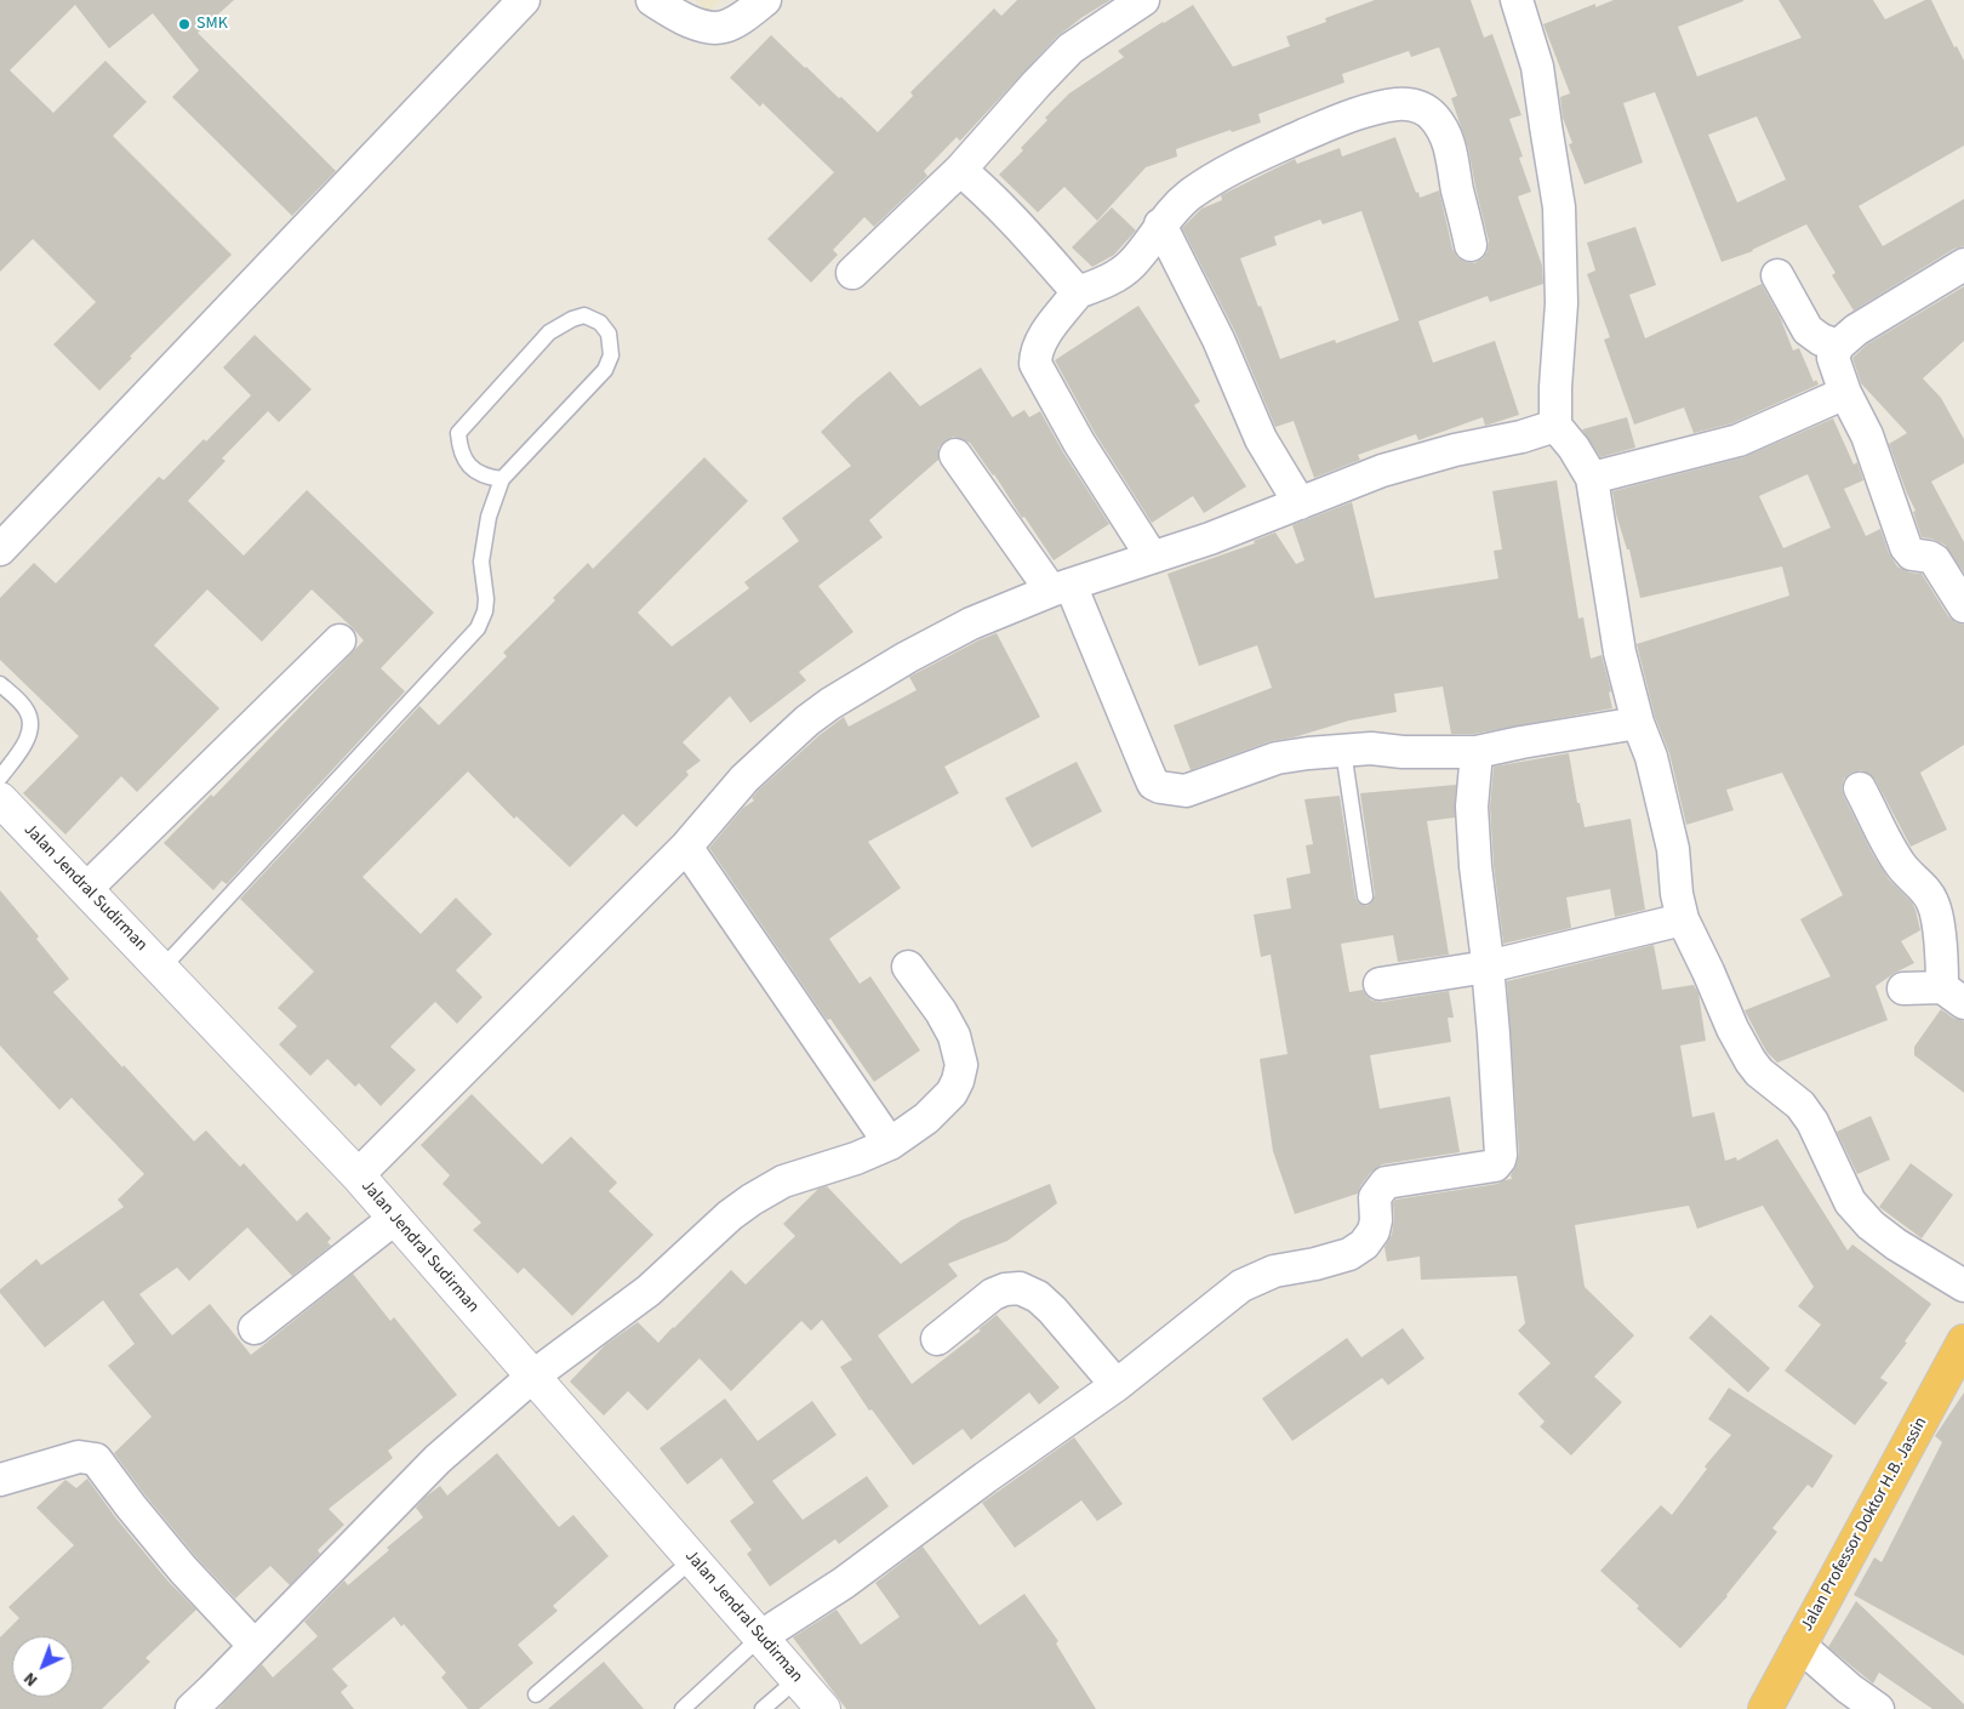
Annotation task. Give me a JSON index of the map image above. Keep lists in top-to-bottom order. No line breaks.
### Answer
{"streets":{"highway":["Jalan Professor Doktor H.B. Jassin"],"street":["Jalan Jendral Sudirman"]},"places":["SMK"],"north":"bottom left"}
